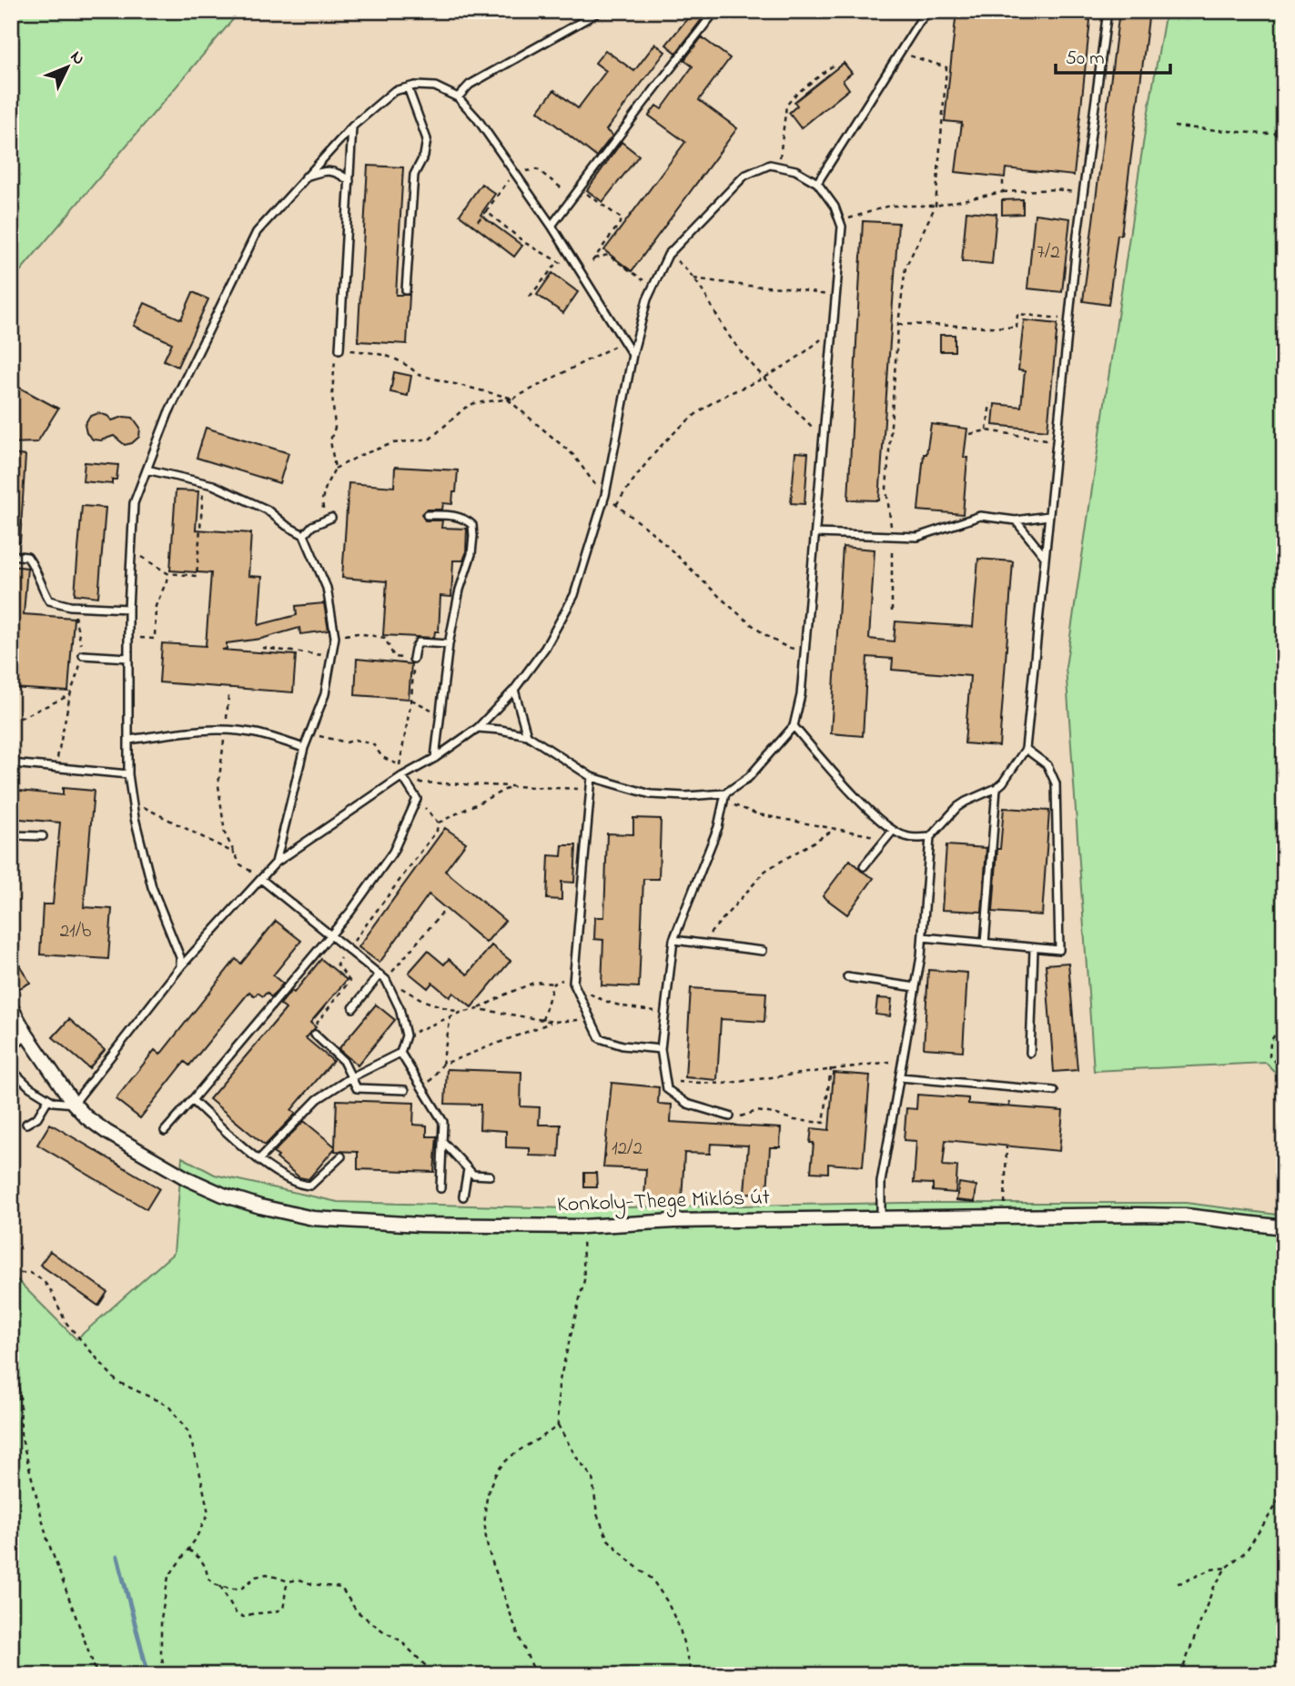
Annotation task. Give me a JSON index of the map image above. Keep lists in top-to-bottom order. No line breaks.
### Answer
{"streets":{"street":["Konkoly-Thege Miklós út"]},"house_numbers":["7/2","21/b","12/2"],"scale_bar":"50 m","north":"top right"}
